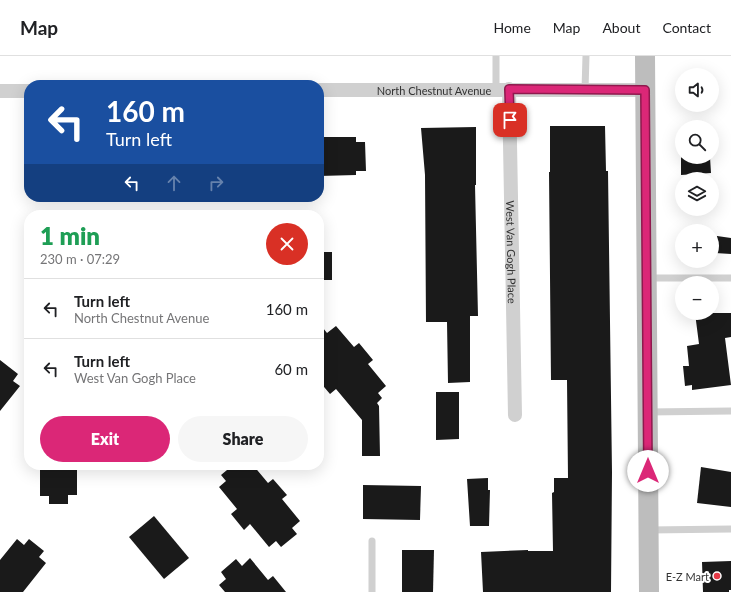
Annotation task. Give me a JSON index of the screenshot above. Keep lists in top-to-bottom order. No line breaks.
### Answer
{"streets":{"street":["North Chestnut Avenue","West Van Gogh Place"]},"crossings":[["North Chestnut Avenue","West Van Gogh Place"]],"places":["E-Z Mart"],"page":{"header":"Map","nav":["Home","Map","About","Contact"],"map_buttons":["+","−"],"turn":["160 m","Turn left"],"heading":["1 min","230 m · 07:29"],"list":[{"name":"Turn left","note":"North Chestnut Avenue","value":"160 m"},{"name":"Turn left","note":"West Van Gogh Place","value":"60 m"}],"buttons":["Exit","Share"]}}
